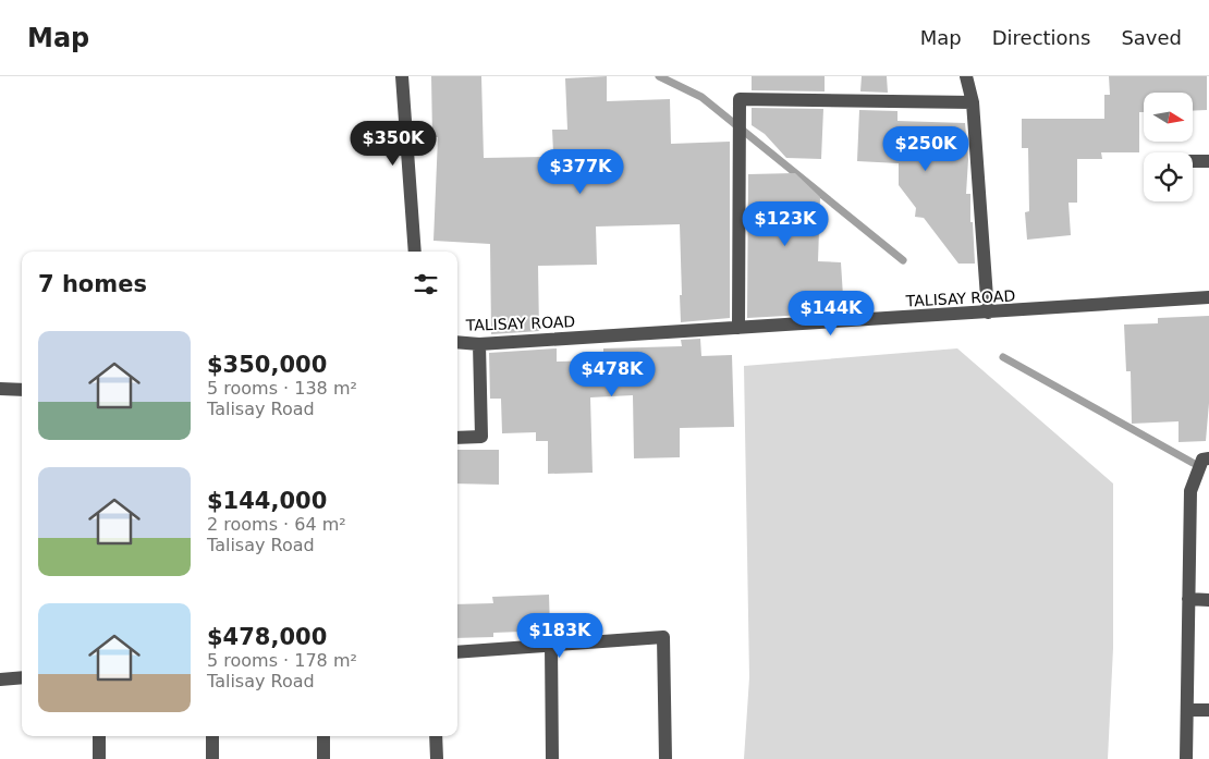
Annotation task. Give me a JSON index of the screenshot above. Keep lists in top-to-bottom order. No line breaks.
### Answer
{"streets":{"street":["TALISAY ROAD"]},"north":"right","page":{"header":"Map","nav":["Map","Directions","Saved"],"price":["$350K","$250K","$377K","$123K","$144K","$478K","$183K"],"heading":"7 homes","list":[{"name":"$350,000","note":"5 rooms · 138 m² · Talisay Road"},{"name":"$144,000","note":"2 rooms · 64 m² · Talisay Road"},{"name":"$478,000","note":"5 rooms · 178 m² · Talisay Road"}]}}
